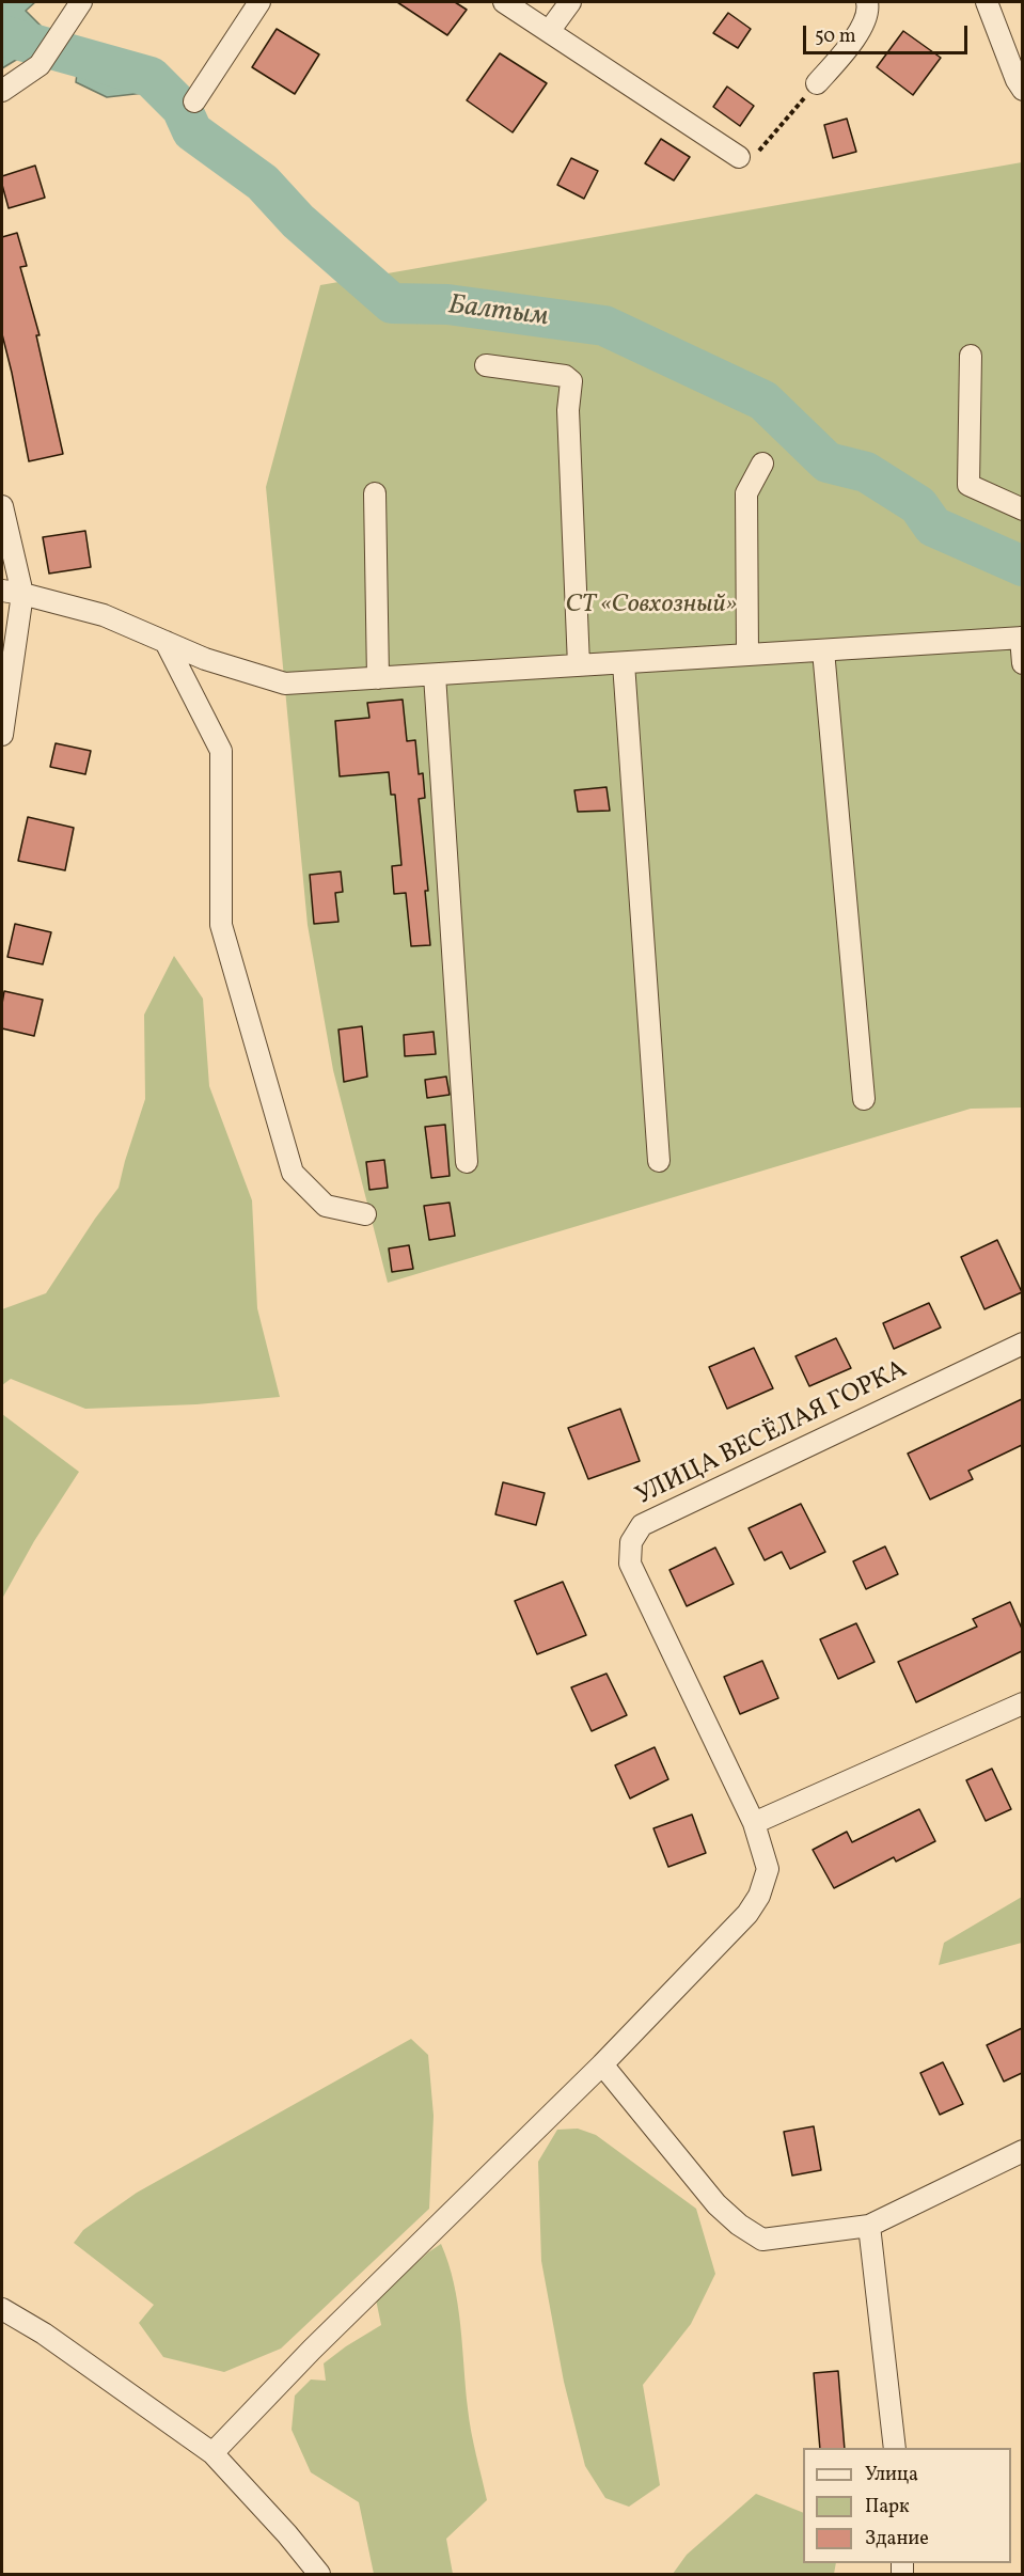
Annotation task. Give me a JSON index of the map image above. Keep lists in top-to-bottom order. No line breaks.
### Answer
{"streets":{"street":["УЛИЦА ВЕСЁЛАЯ ГОРКА"]},"water":["Балтым"],"parks":["СТ «Совхозный»"],"legend":["Улица","Парк","Здание"],"scale_bar":"50 m"}
